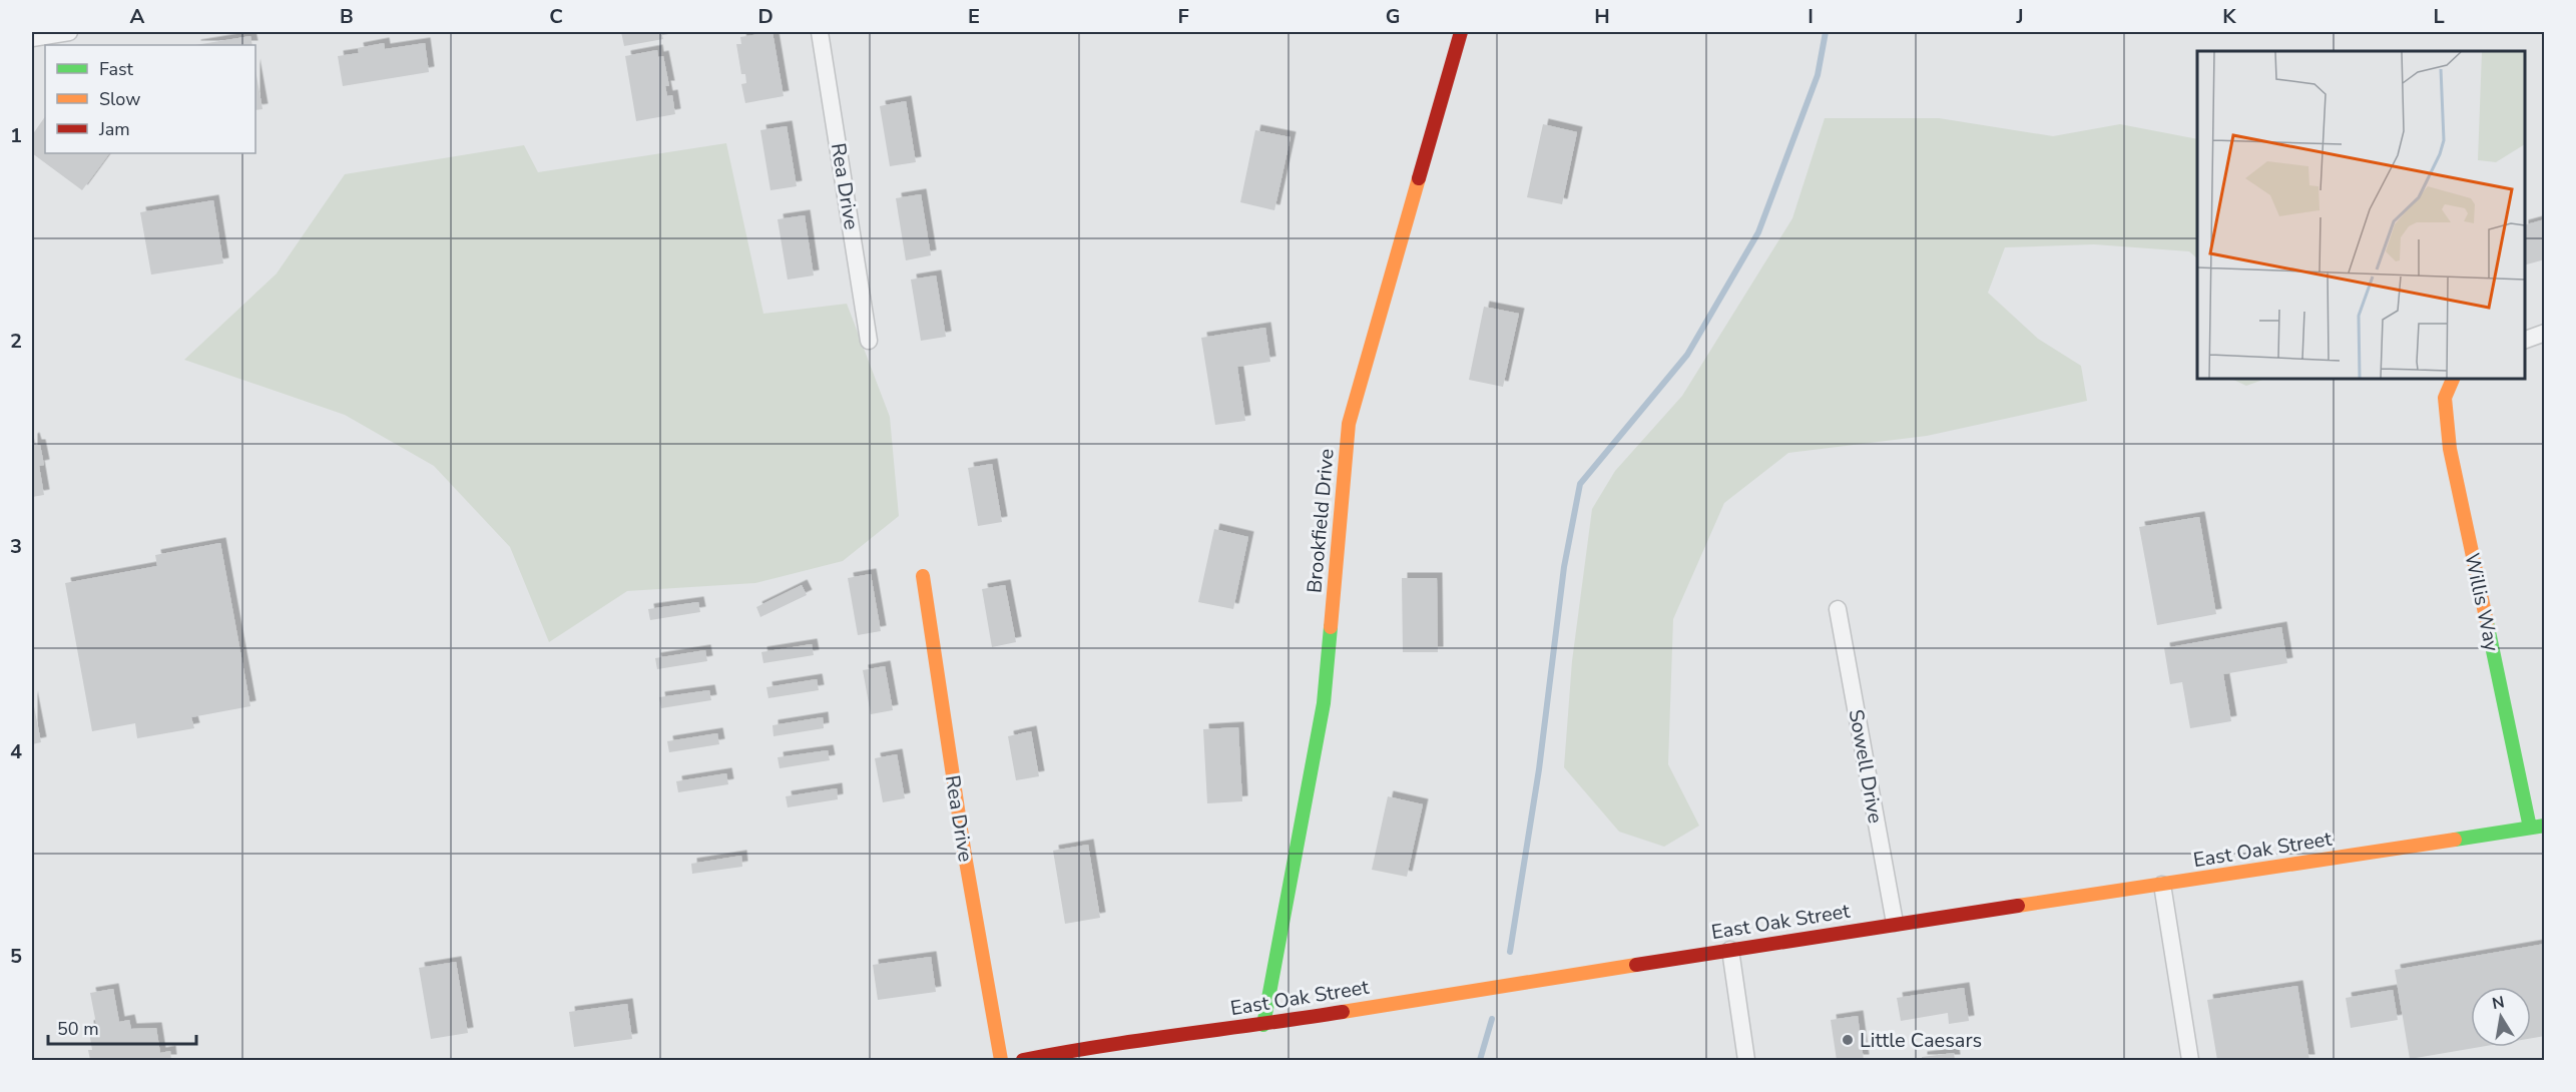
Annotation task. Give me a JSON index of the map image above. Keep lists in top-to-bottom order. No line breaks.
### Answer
{"streets":{"main road":["Rea Drive","Brookfield Drive","Willis Way","East Oak Street"],"street":["Sowell Drive"]},"crossings":[["Brookfield Drive","East Oak Street"],["Willis Way","East Oak Street"],["Sowell Drive","East Oak Street"]],"places":["Little Caesars"],"legend":["Fast","Slow","Jam"],"scale_bar":"50 m","north":"top","grid":{"columns":["A","B","C","D","E","F","G","H","I","J","K","L"],"rows":["1","2","3","4","5"]}}
